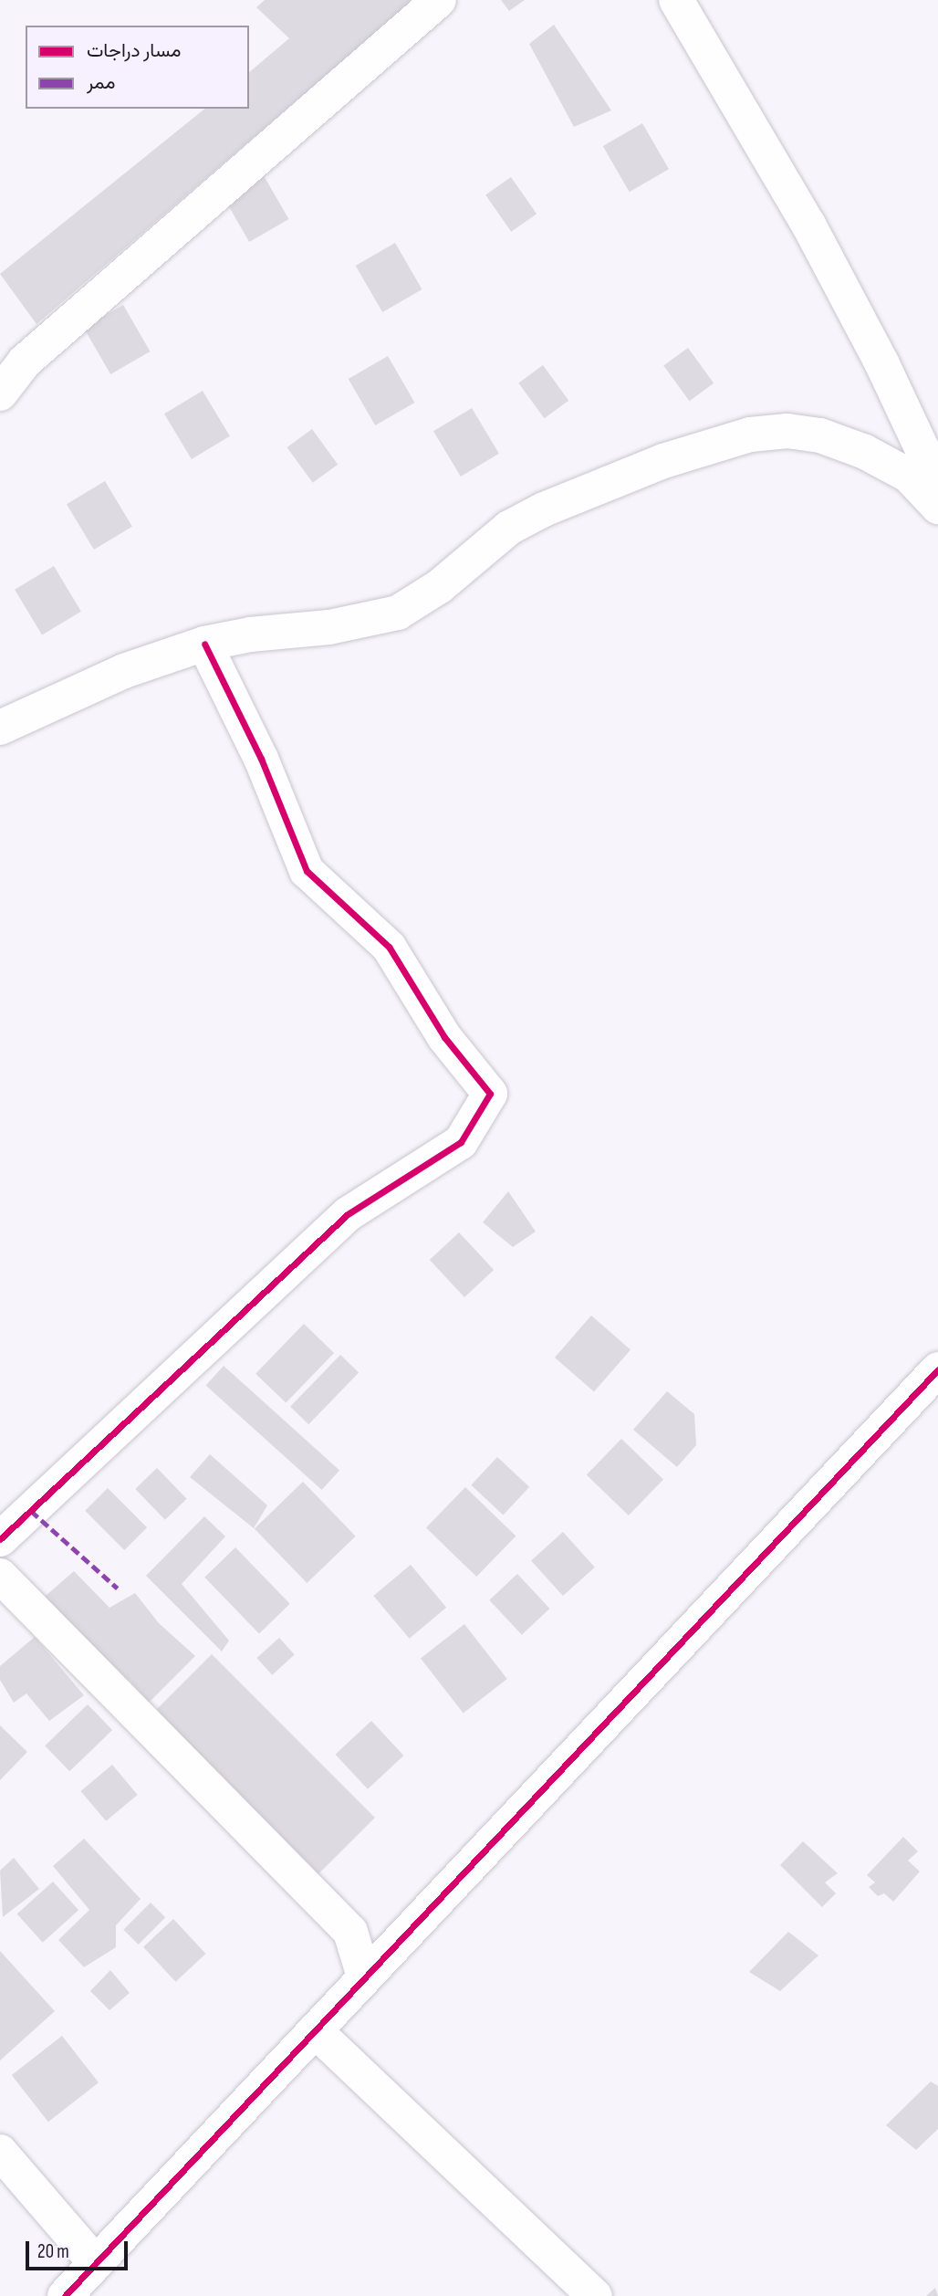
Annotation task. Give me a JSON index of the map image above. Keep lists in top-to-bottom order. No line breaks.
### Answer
{"legend":["مسار دراجات","ممر"],"scale_bar":"20 m"}
